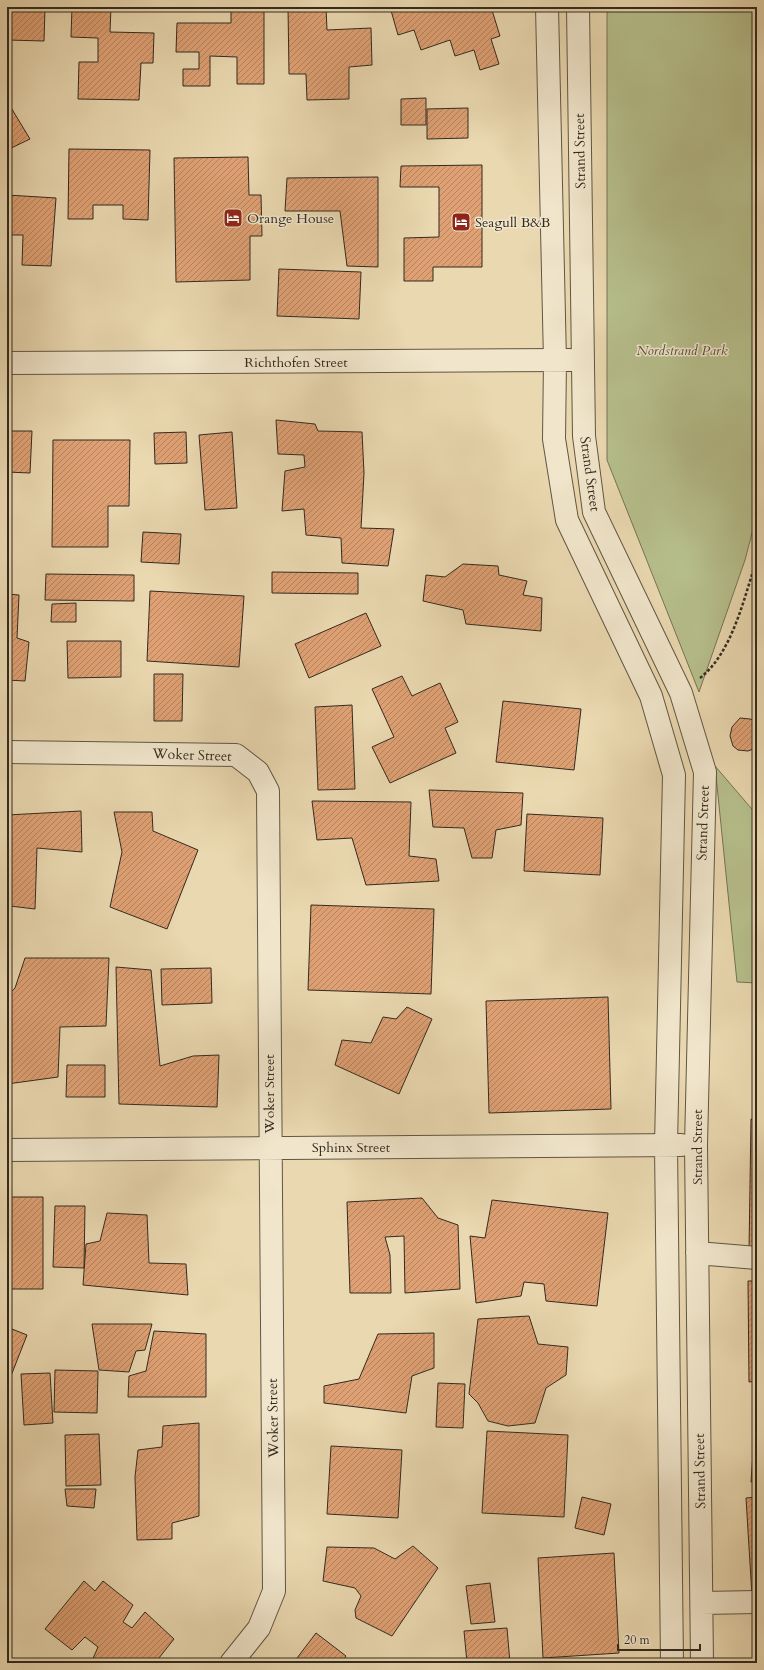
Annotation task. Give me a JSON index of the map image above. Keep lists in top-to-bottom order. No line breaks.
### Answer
{"streets":{"street":["Strand Street","Richthofen Street","Woker Street","Sphinx Street"]},"crossings":[["Strand Street","Richthofen Street"],["Strand Street","Sphinx Street"],["Woker Street","Sphinx Street"]],"parks":["Nordstrand Park"],"places":{"hotel":["Orange House","Seagull B&B"]},"scale_bar":"20 m"}
